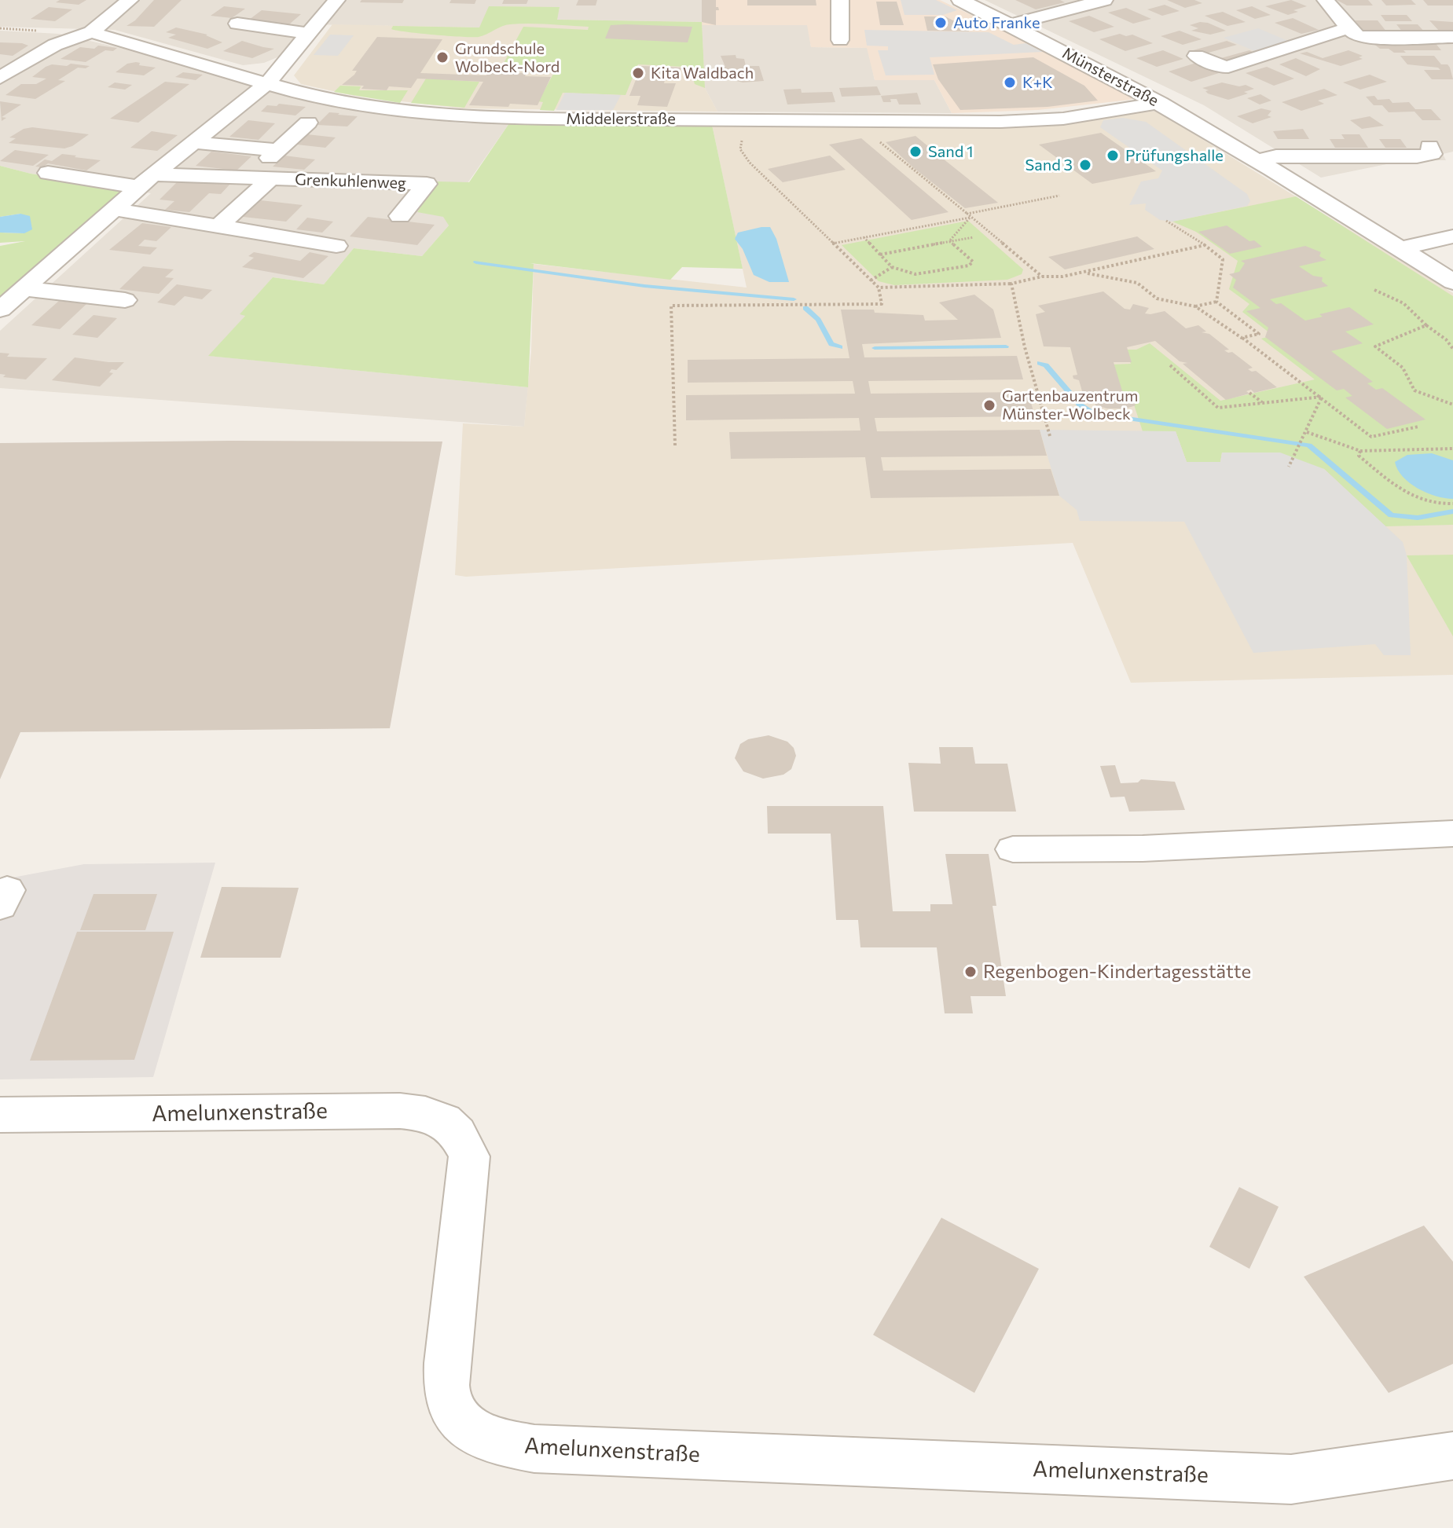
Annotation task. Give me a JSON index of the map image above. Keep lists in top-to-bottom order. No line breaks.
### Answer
{"streets":{"street":["Münsterstraße","Middelerstraße","Grenkuhlenweg","Amelunxenstraße"]},"crossings":[["Münsterstraße","Middelerstraße"]],"places":["Auto Franke","Grundschule Wolbeck-Nord","Kita Waldbach","K+K","Sand 1","Prüfungshalle","Sand 3","Gartenbauzentrum Münster-Wolbeck","Regenbogen-Kindertagesstätte"]}
